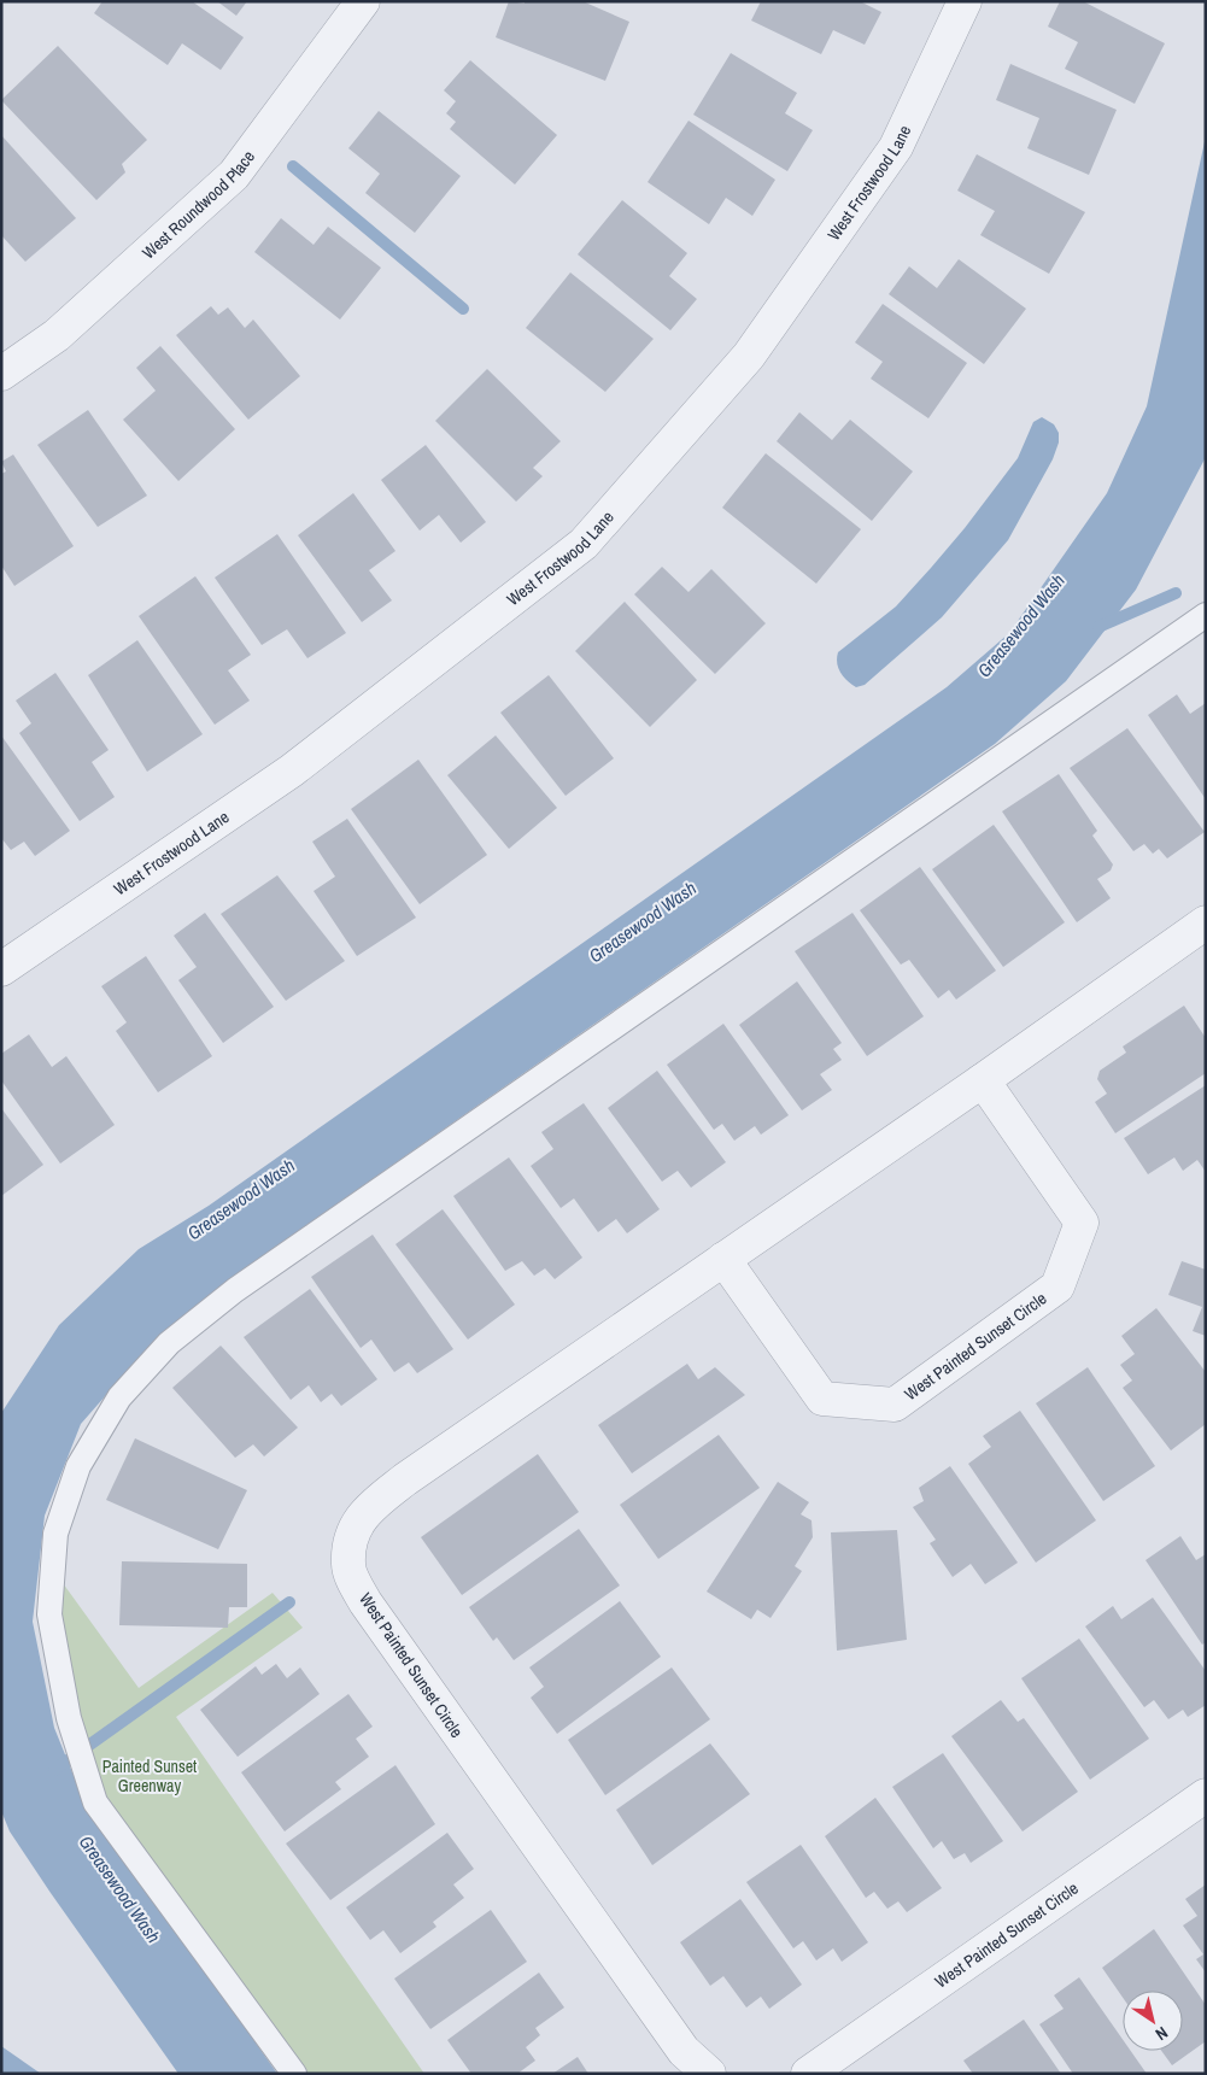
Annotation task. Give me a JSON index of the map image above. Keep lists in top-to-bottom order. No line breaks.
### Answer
{"streets":{"street":["West Frostwood Lane","West Roundwood Place","West Painted Sunset Circle"]},"water":["Greasewood Wash"],"parks":["Painted Sunset Greenway"],"north":"bottom right"}
